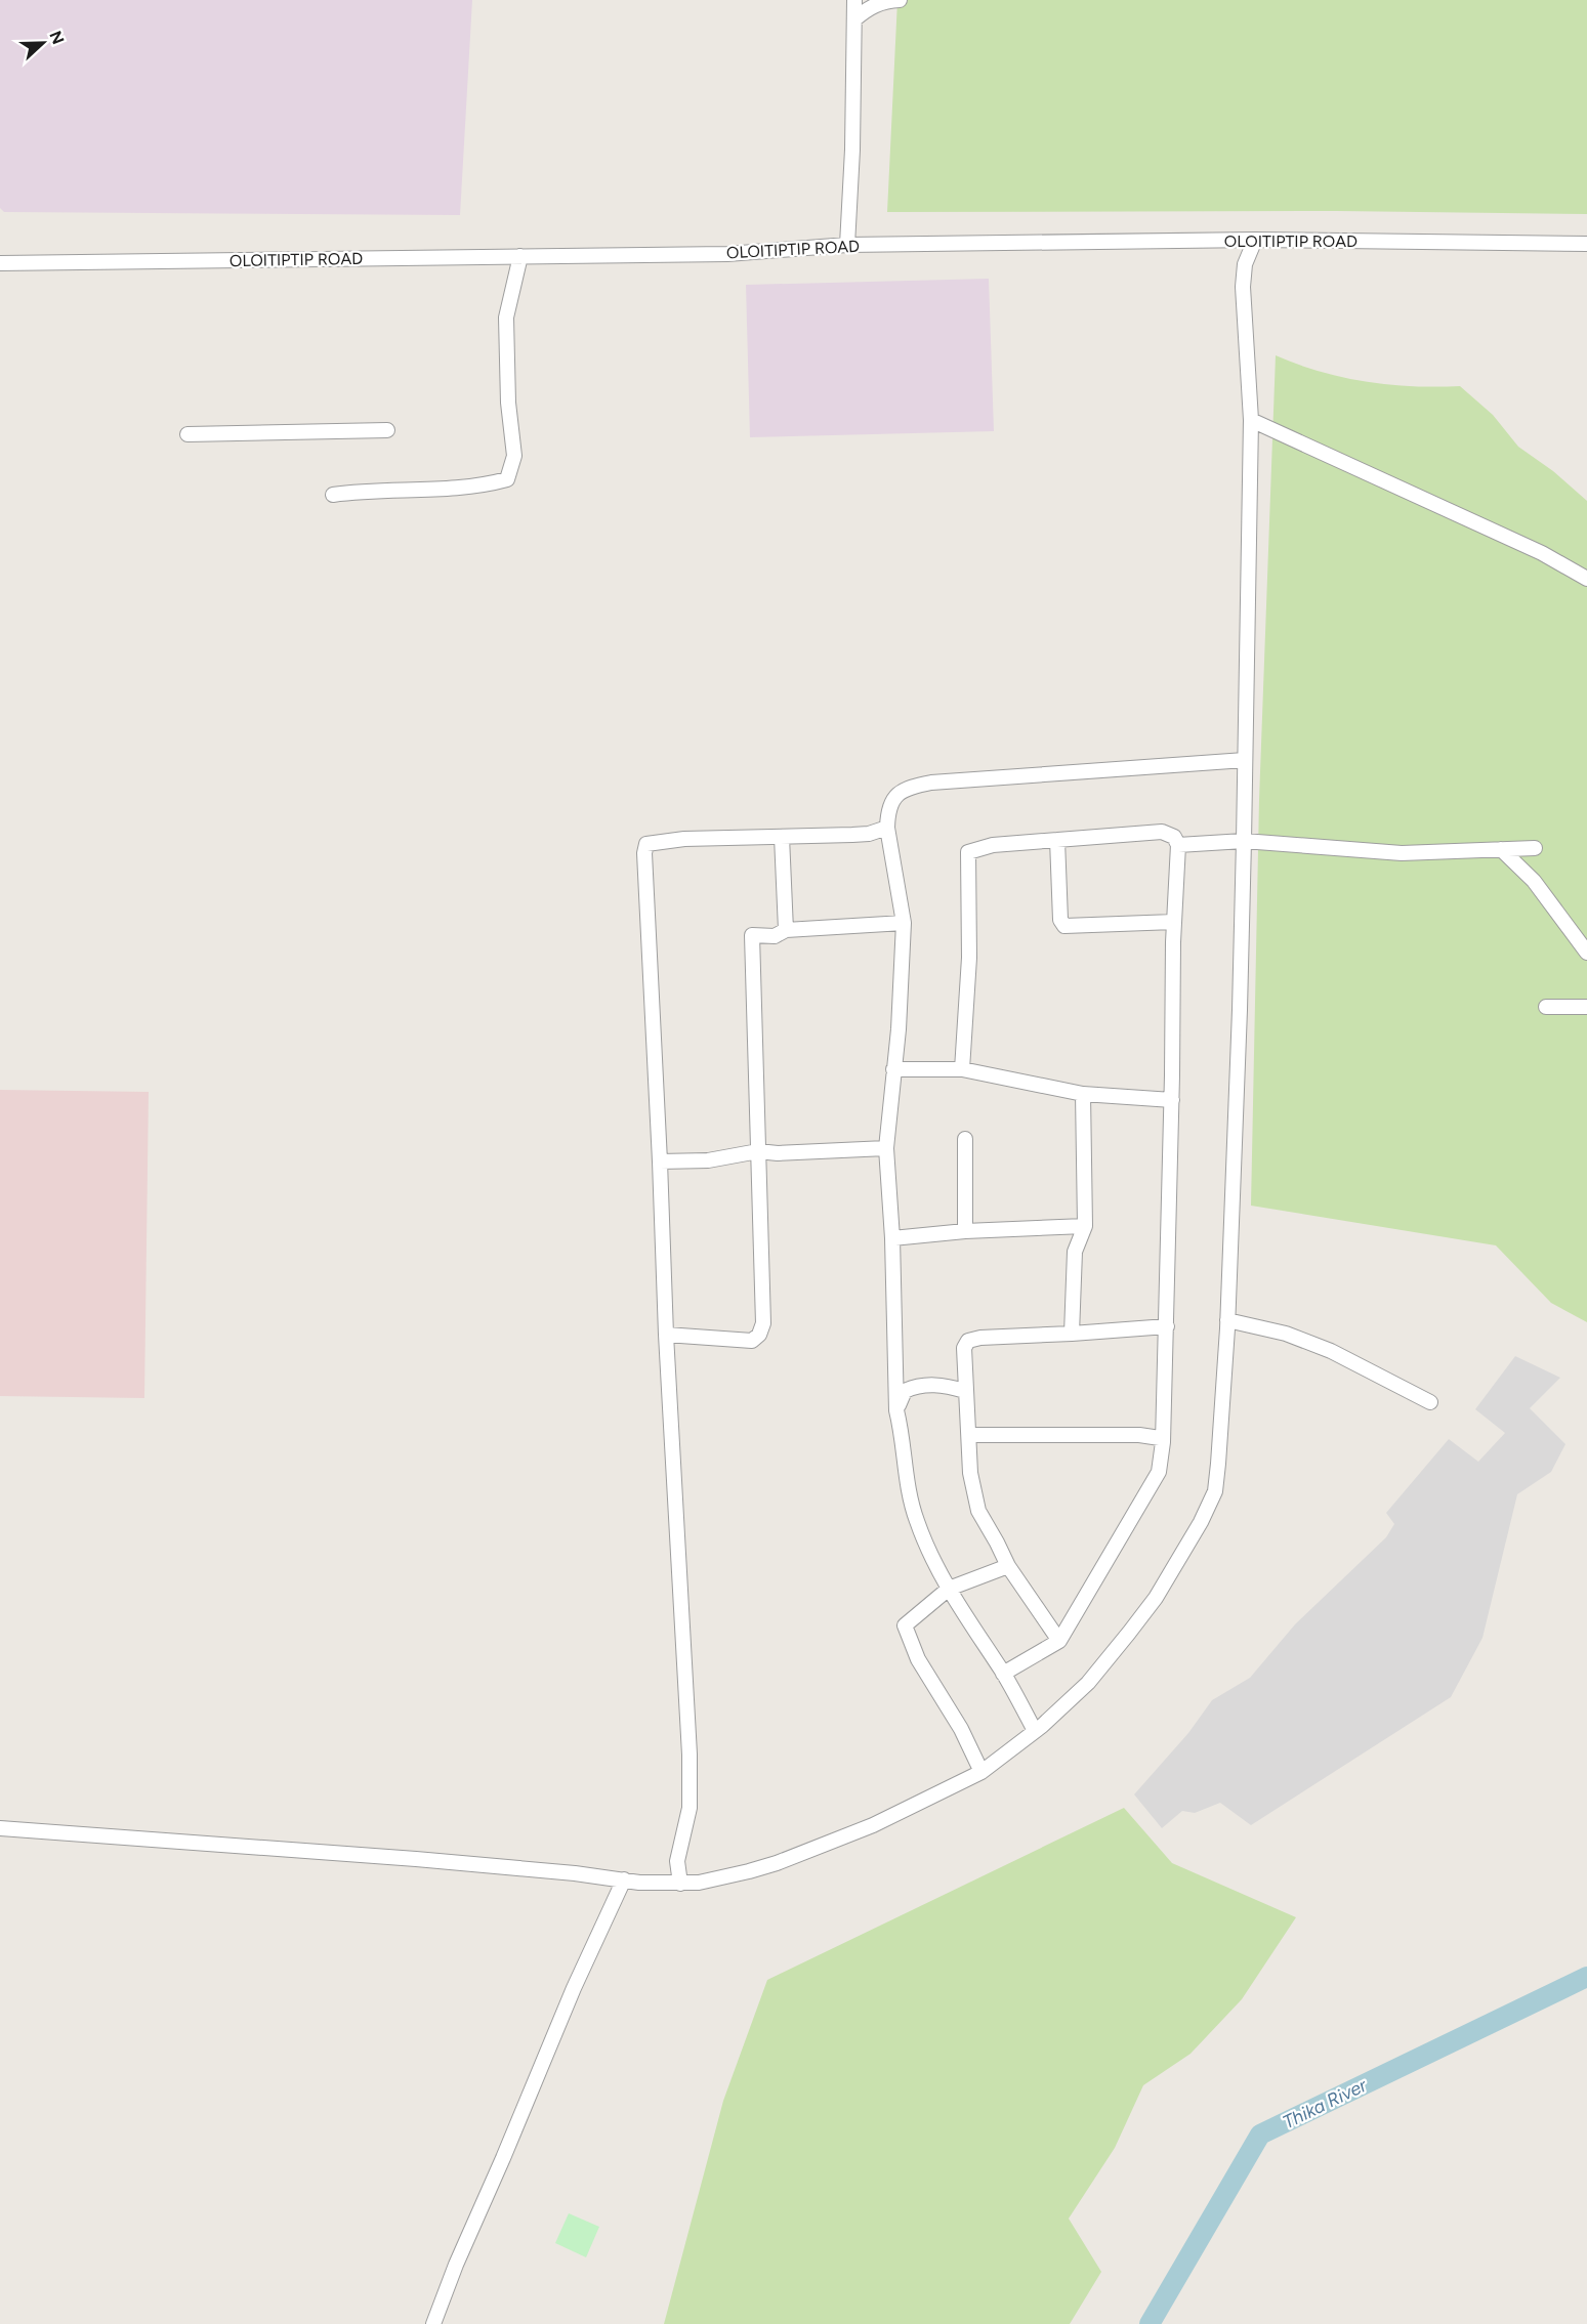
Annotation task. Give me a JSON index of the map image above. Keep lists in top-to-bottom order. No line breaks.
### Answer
{"streets":{"street":["OLOITIPTIP ROAD"]},"water":["Thika River"],"north":"right"}
